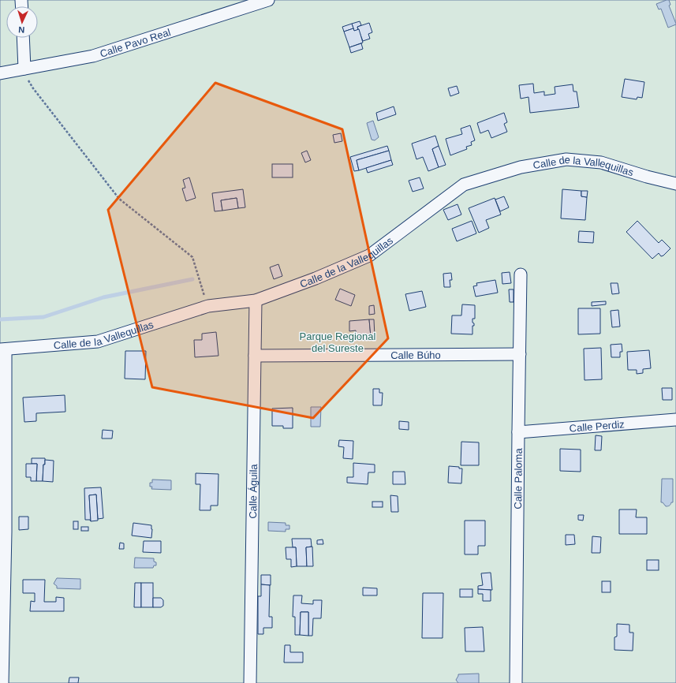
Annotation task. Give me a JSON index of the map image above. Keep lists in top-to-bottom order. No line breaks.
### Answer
{"streets":{"street":["Calle Pavo Real","Calle de la Vallequillas","Calle Búho","Calle Perdiz","Calle Paloma","Calle Águila"]},"crossings":[["Calle de la Vallequillas","Calle Águila"],["Calle Búho","Calle Paloma"],["Calle Búho","Calle Águila"],["Calle Perdiz","Calle Paloma"]],"parks":["Parque Regional del Sureste"],"north":"bottom"}
